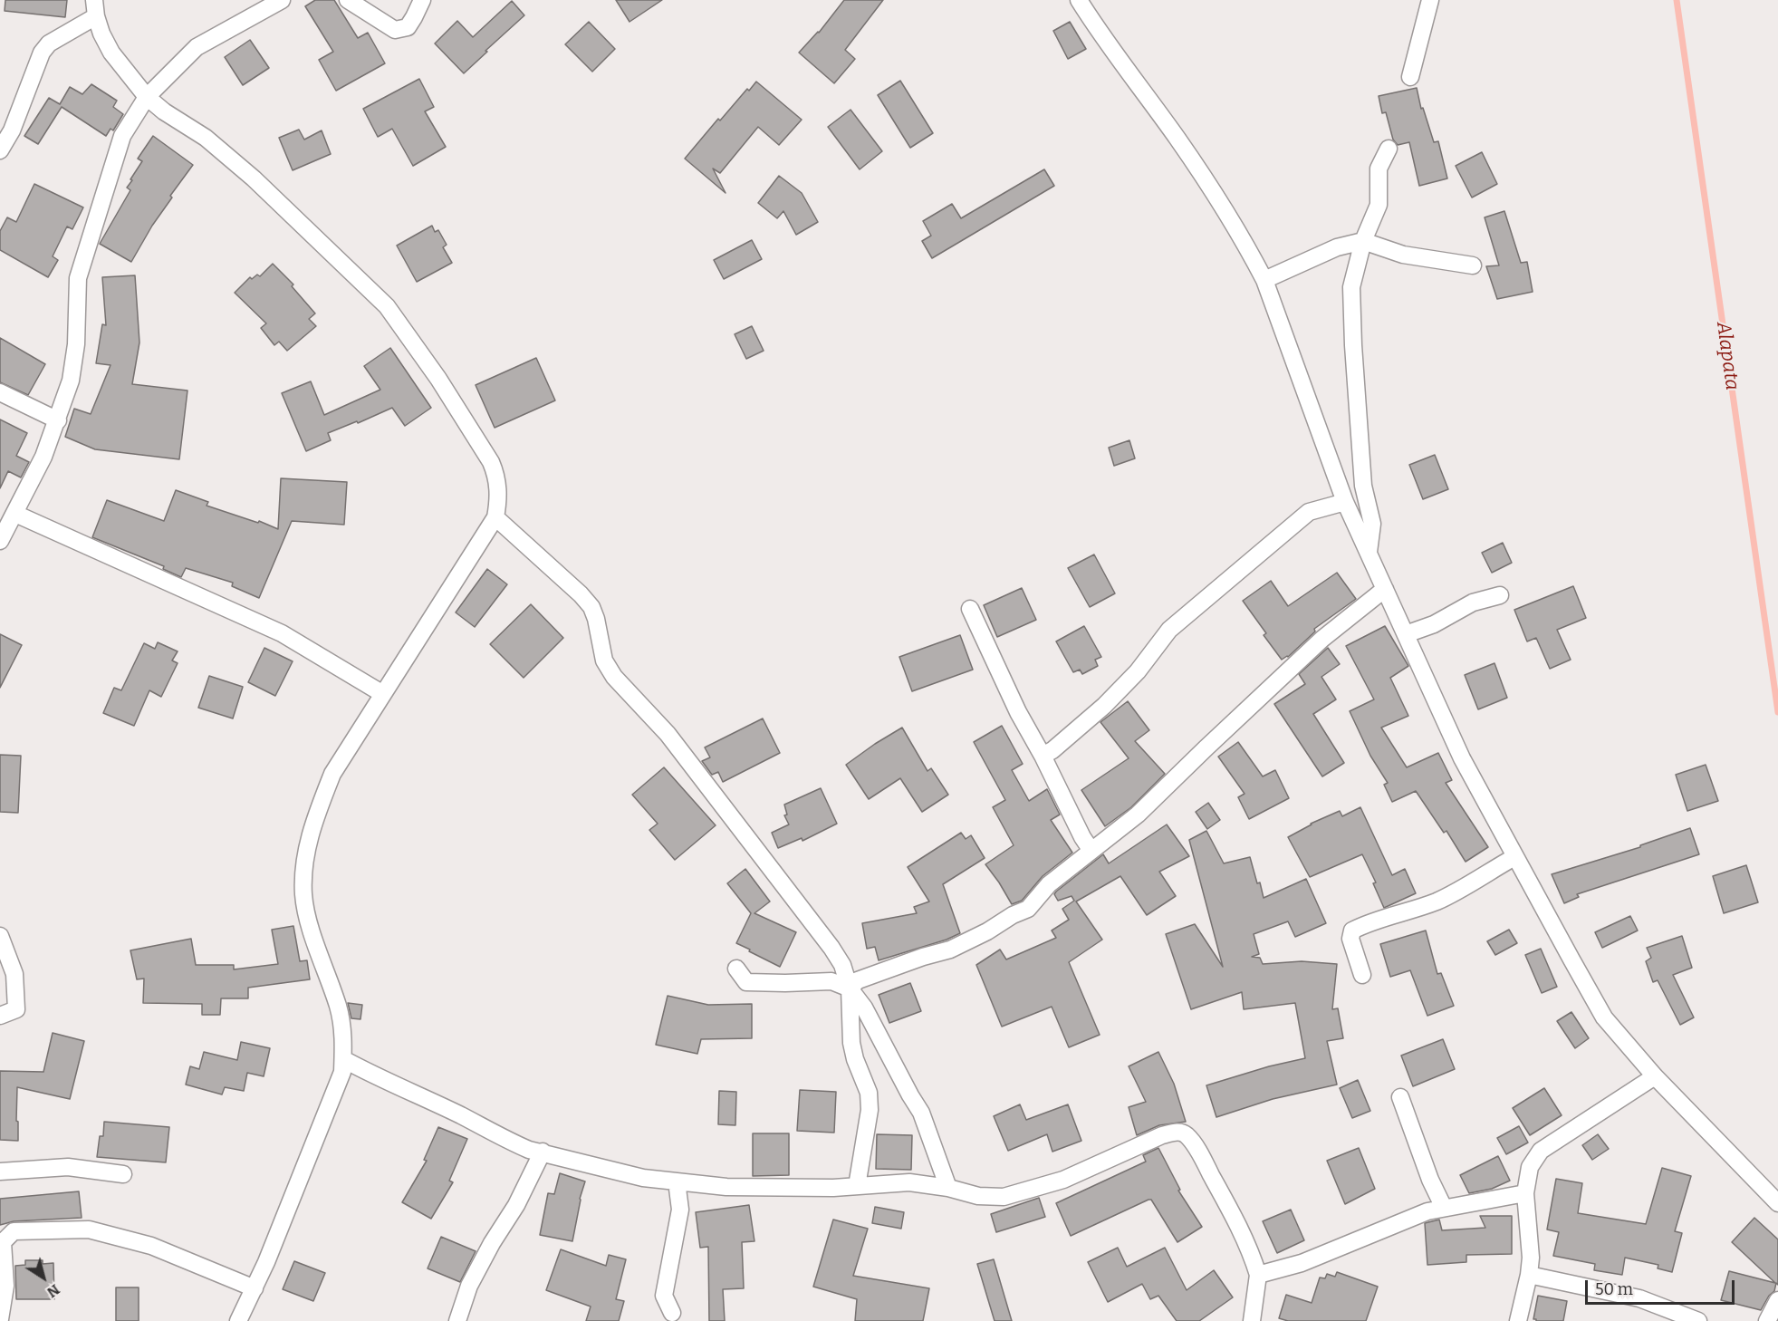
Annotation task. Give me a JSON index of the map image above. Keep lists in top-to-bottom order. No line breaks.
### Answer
{"water":["Alapata"],"scale_bar":"50 m","north":"bottom right"}
